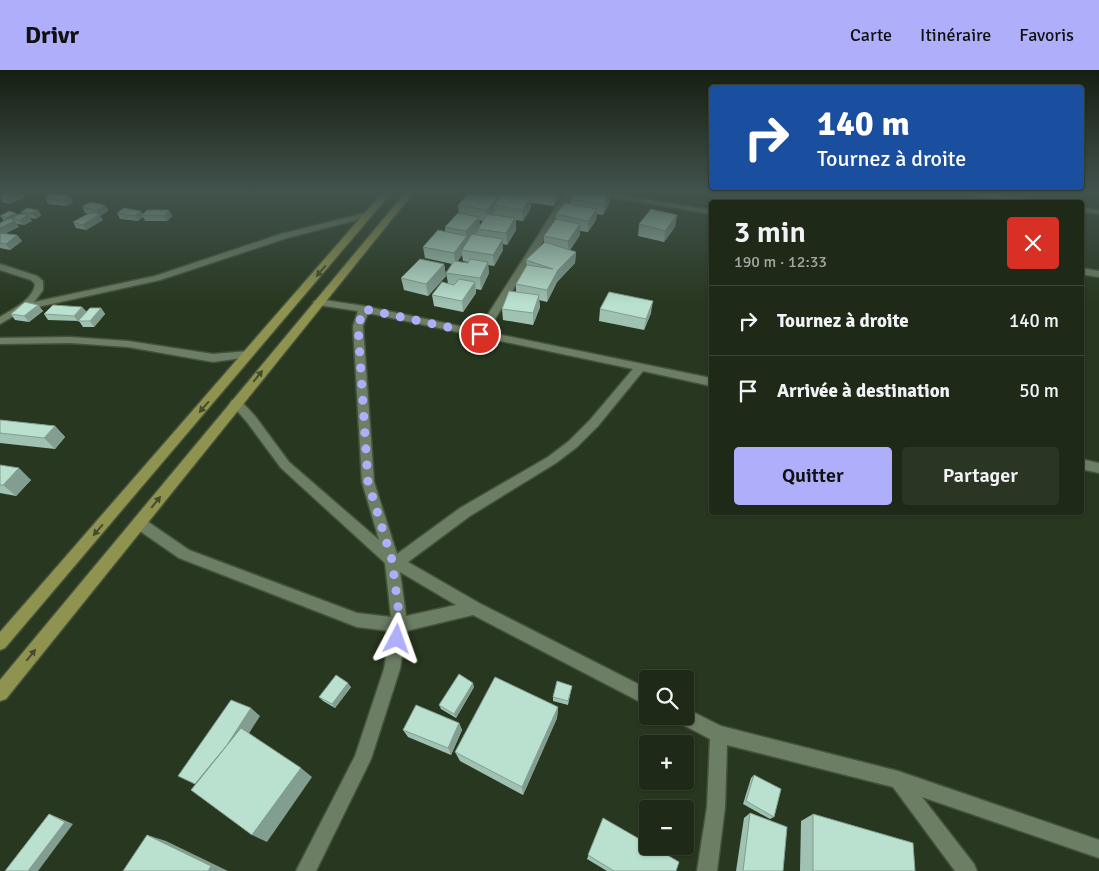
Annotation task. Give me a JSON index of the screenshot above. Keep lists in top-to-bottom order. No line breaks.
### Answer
{"page":{"header":"Drivr","nav":["Carte","Itinéraire","Favoris"],"turn":["140 m","Tournez à droite"],"heading":["3 min","190 m · 12:33"],"list":[{"name":"Tournez à droite","value":"140 m"},{"name":"Arrivée à destination","value":"50 m"}],"buttons":["Quitter","Partager"],"map_buttons":["+","−"]}}
